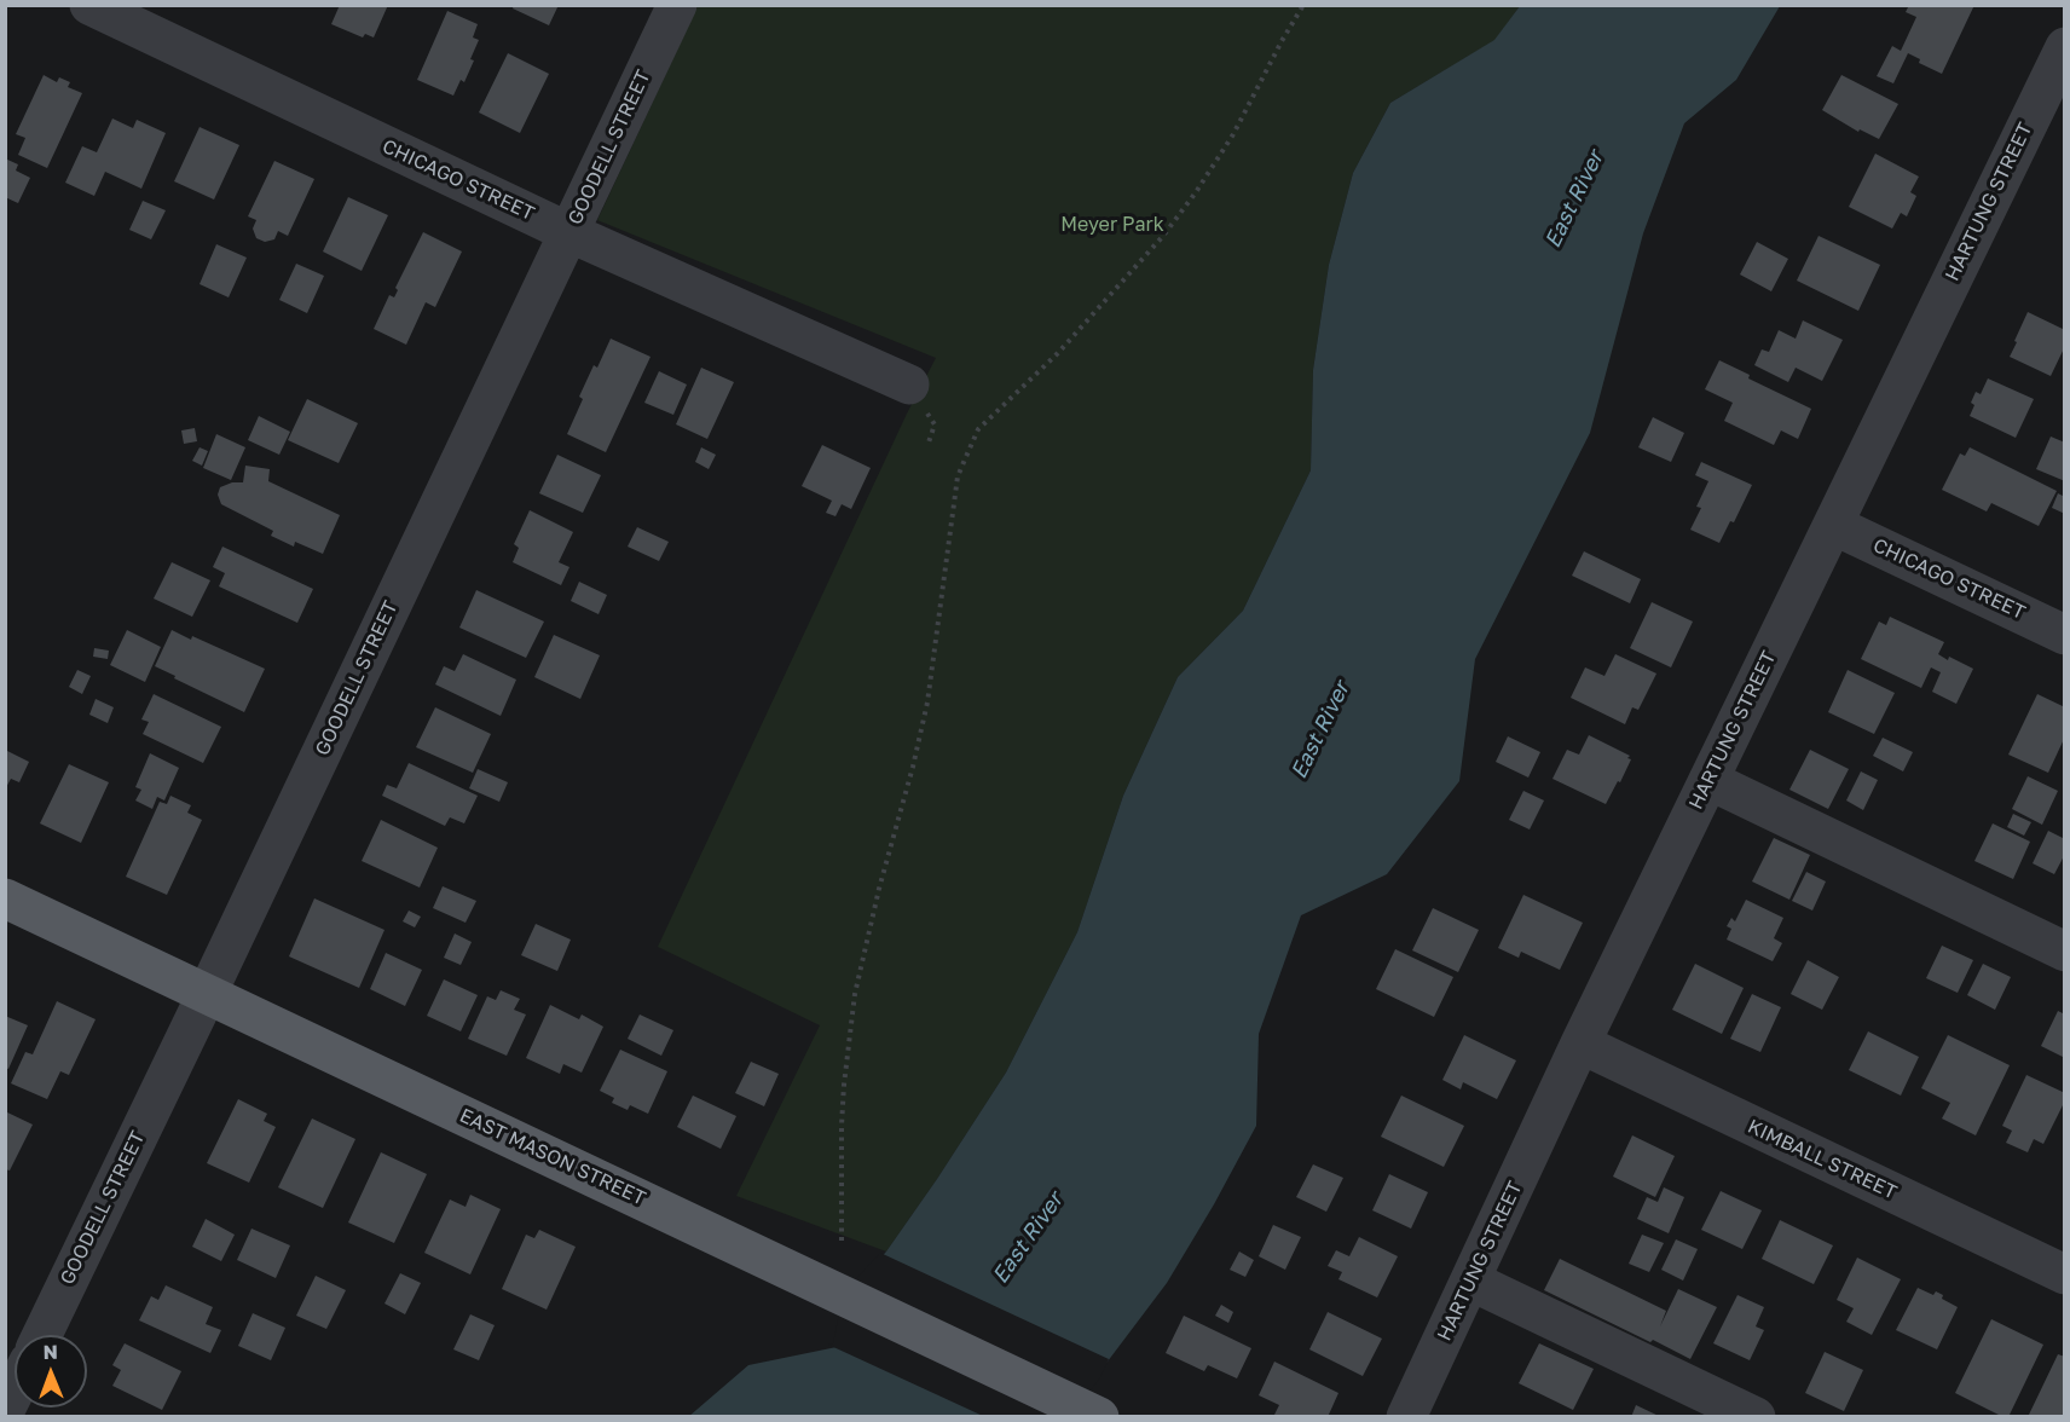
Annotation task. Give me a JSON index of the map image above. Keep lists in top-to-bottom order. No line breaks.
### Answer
{"streets":{"main road":["EAST MASON STREET"],"street":["GOODELL STREET","CHICAGO STREET","HARTUNG STREET","KIMBALL STREET"]},"crossings":[["GOODELL STREET","CHICAGO STREET"],["GOODELL STREET","EAST MASON STREET"],["CHICAGO STREET","HARTUNG STREET"],["HARTUNG STREET","KIMBALL STREET"]],"water":["East River"],"parks":["Meyer Park"],"north":"top"}
